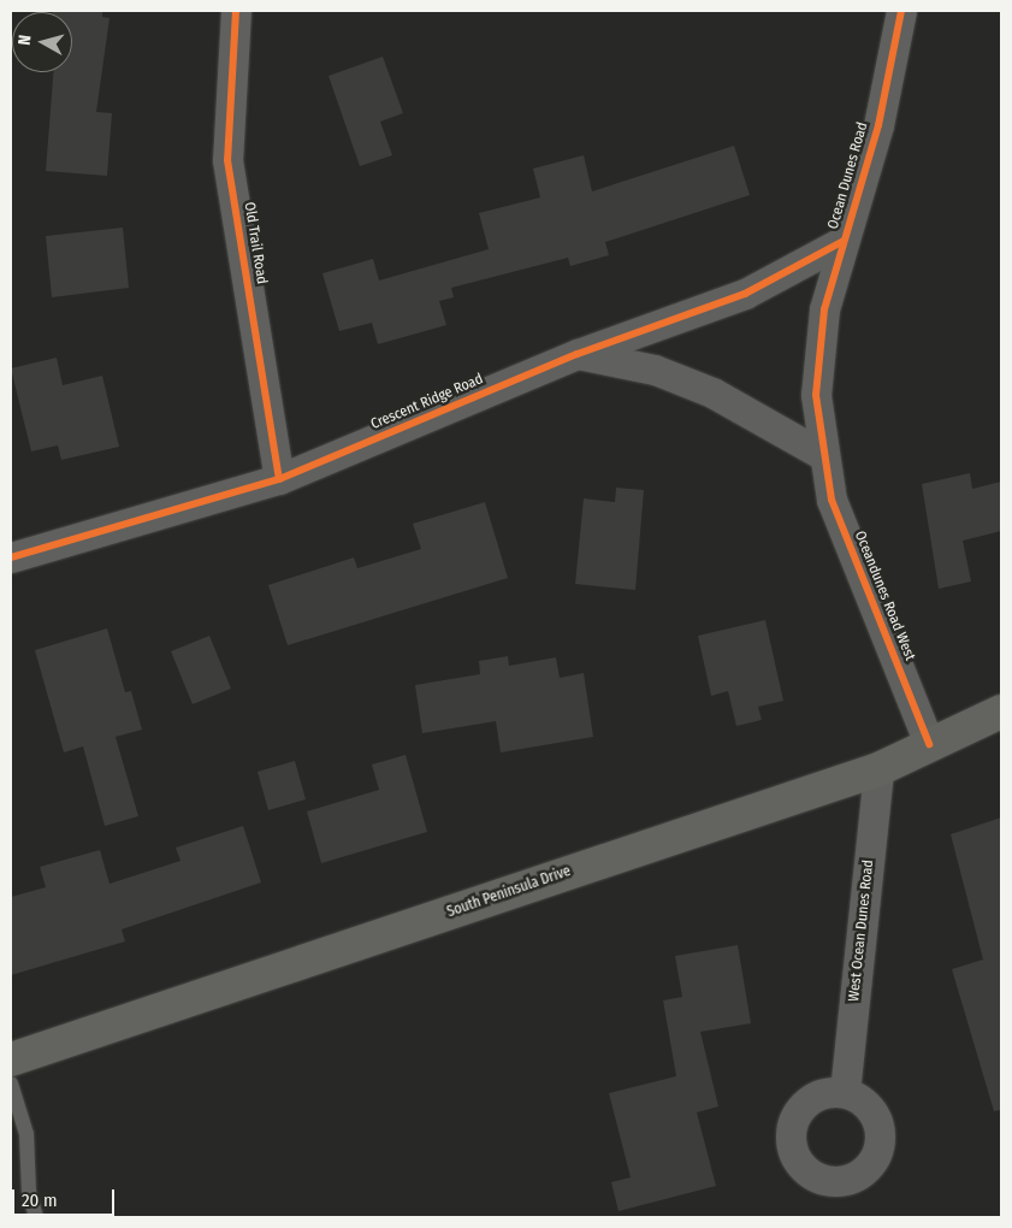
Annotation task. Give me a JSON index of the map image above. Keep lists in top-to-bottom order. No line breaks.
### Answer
{"streets":{"main road":["South Peninsula Drive"],"street":["Ocean Dunes Road","Old Trail Road","Crescent Ridge Road","Oceandunes Road West","West Ocean Dunes Road"]},"crossings":[["Ocean Dunes Road","Crescent Ridge Road"],["Ocean Dunes Road","Oceandunes Road West"],["Old Trail Road","Crescent Ridge Road"],["Oceandunes Road West","South Peninsula Drive"],["South Peninsula Drive","West Ocean Dunes Road"]],"scale_bar":"20 m","north":"left"}
